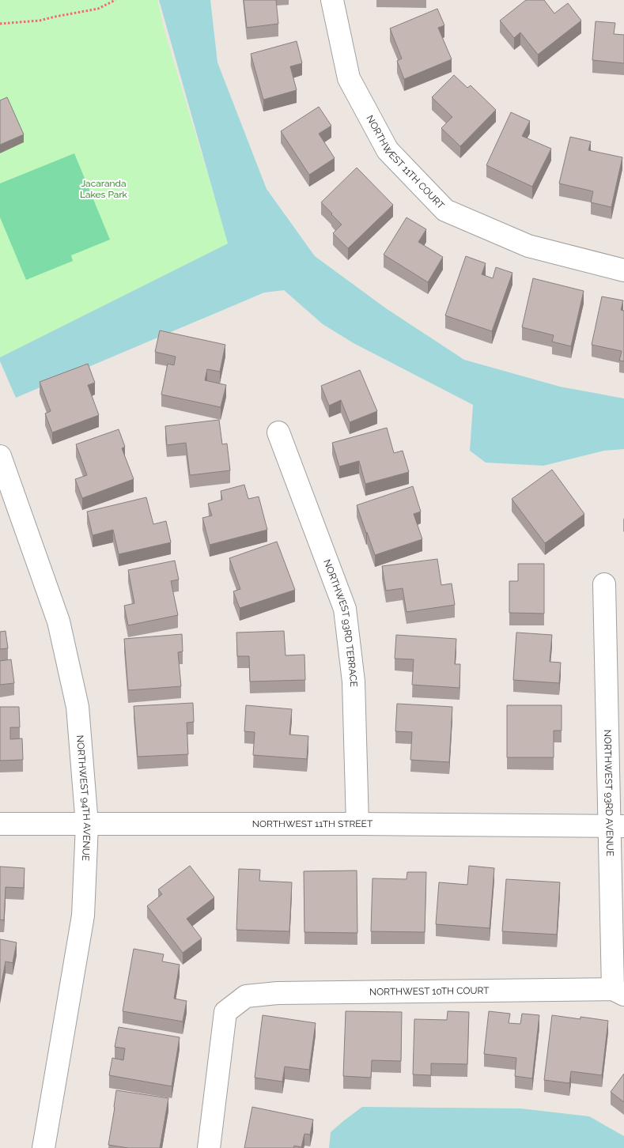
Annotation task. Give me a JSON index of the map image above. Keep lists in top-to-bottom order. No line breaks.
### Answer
{"streets":{"street":["NORTHWEST 11TH COURT","NORTHWEST 93RD TERRACE","NORTHWEST 93RD AVENUE","NORTHWEST 94TH AVENUE","NORTHWEST 11TH STREET","NORTHWEST 10TH COURT"]},"crossings":[["NORTHWEST 93RD TERRACE","NORTHWEST 11TH STREET"],["NORTHWEST 93RD AVENUE","NORTHWEST 11TH STREET"],["NORTHWEST 93RD AVENUE","NORTHWEST 10TH COURT"],["NORTHWEST 94TH AVENUE","NORTHWEST 11TH STREET"]],"parks":["Jacaranda Lakes Park"]}
